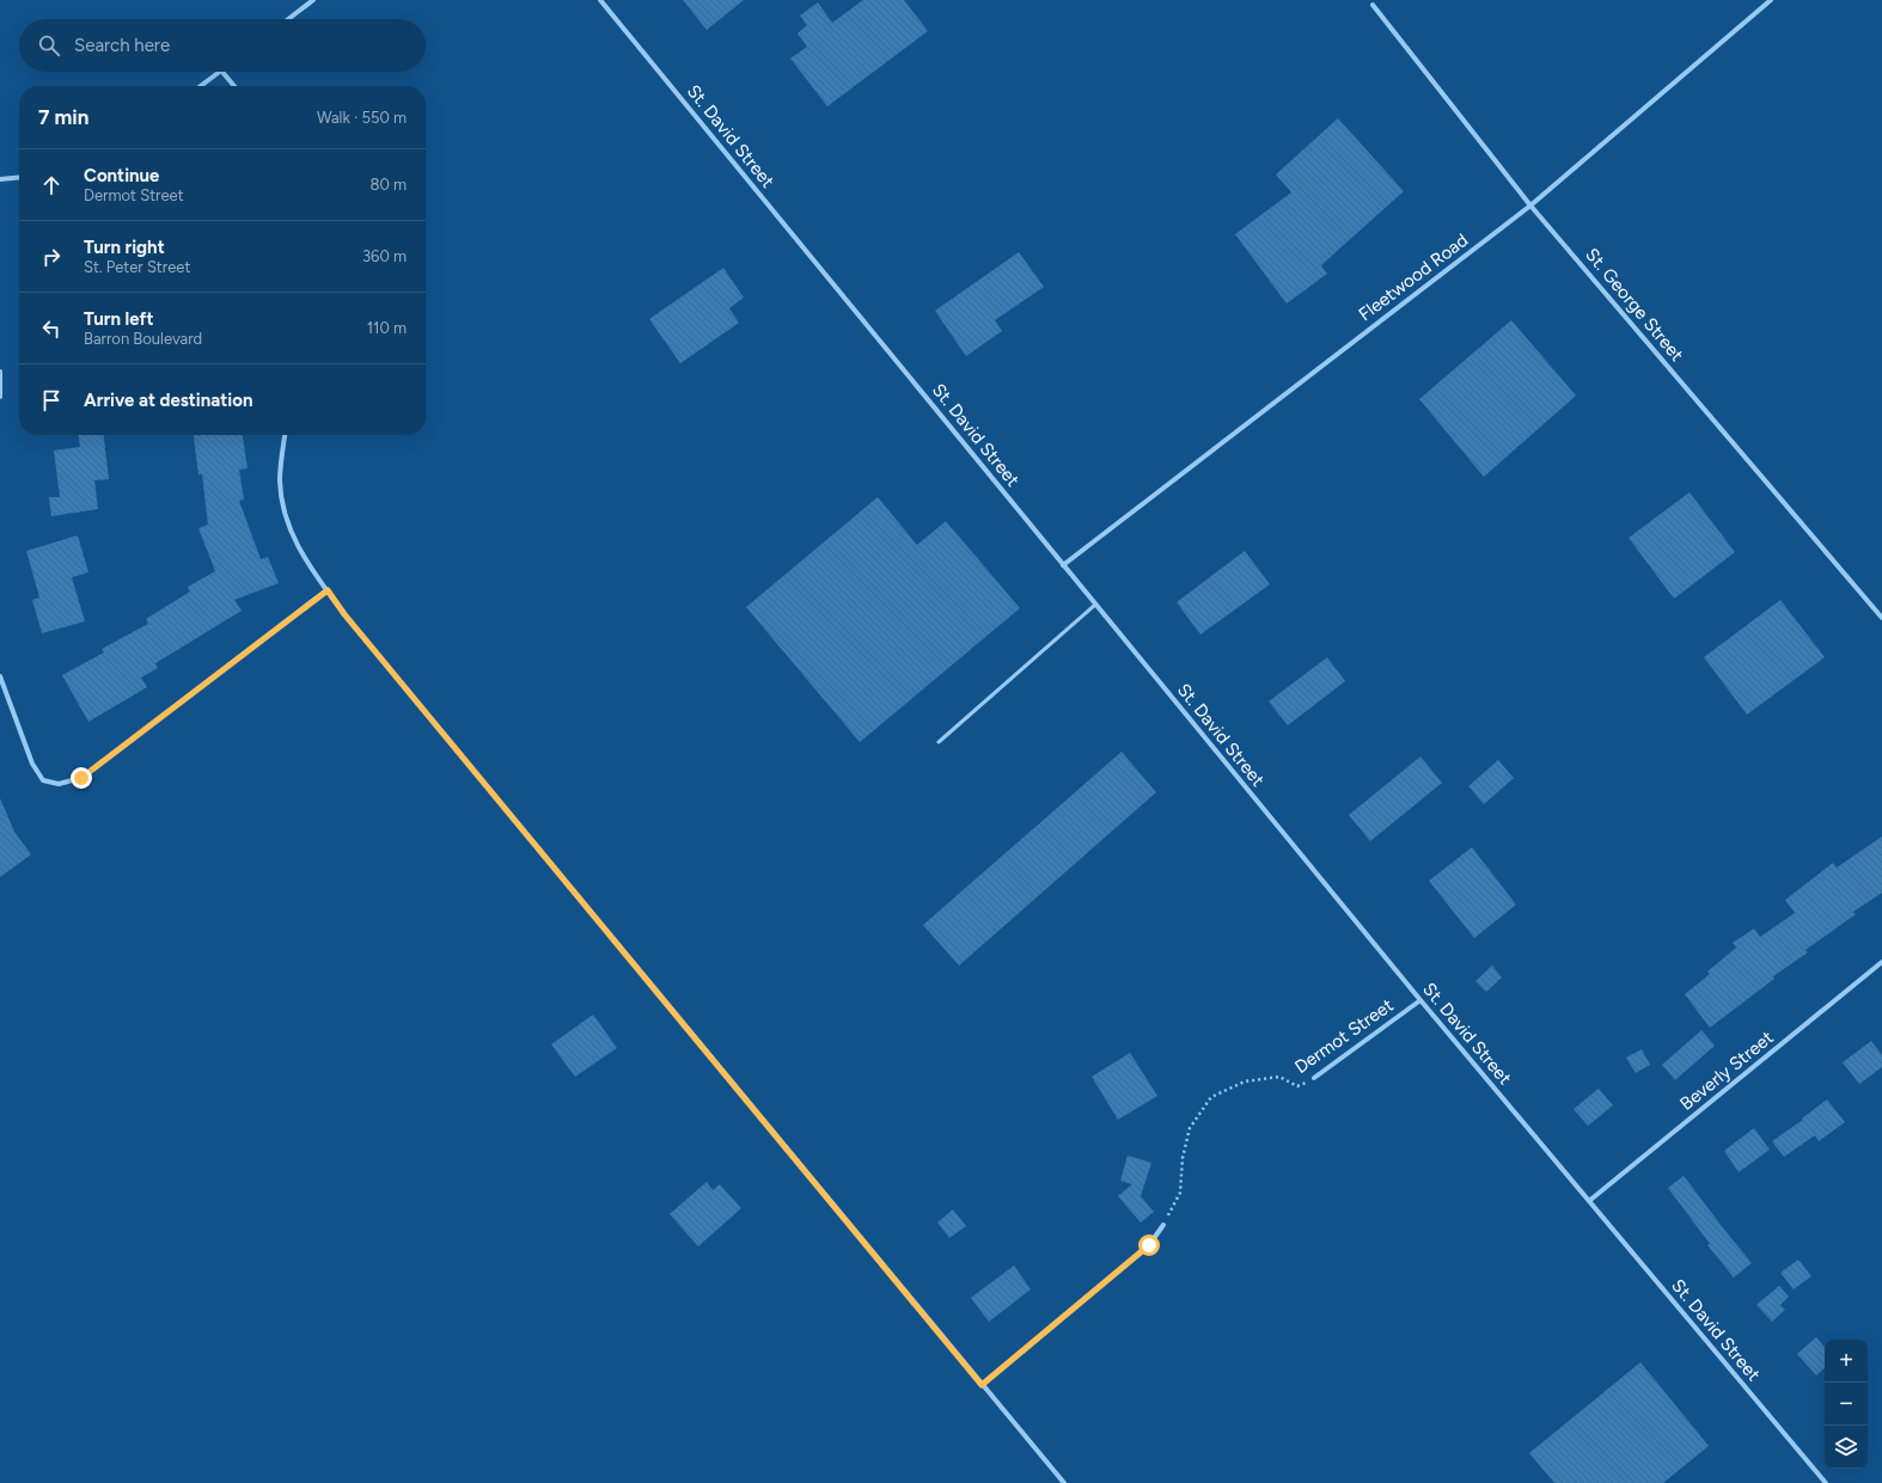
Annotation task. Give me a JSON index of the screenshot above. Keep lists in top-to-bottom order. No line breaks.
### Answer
{"streets":{"street":["St. David Street","Fleetwood Road","St. George Street","Dermot Street","Beverly Street"]},"crossings":[["St. David Street","Fleetwood Road"],["St. David Street","Dermot Street"],["St. David Street","Beverly Street"],["Fleetwood Road","St. George Street"]],"page":{"search":"Search here","heading":["7 min","Walk · 550 m"],"list":[["Continue","Dermot Street","80 m"],["Turn right","St. Peter Street","360 m"],["Turn left","Barron Boulevard","110 m"],"Arrive at destination"],"map_buttons":["+","−"]}}
